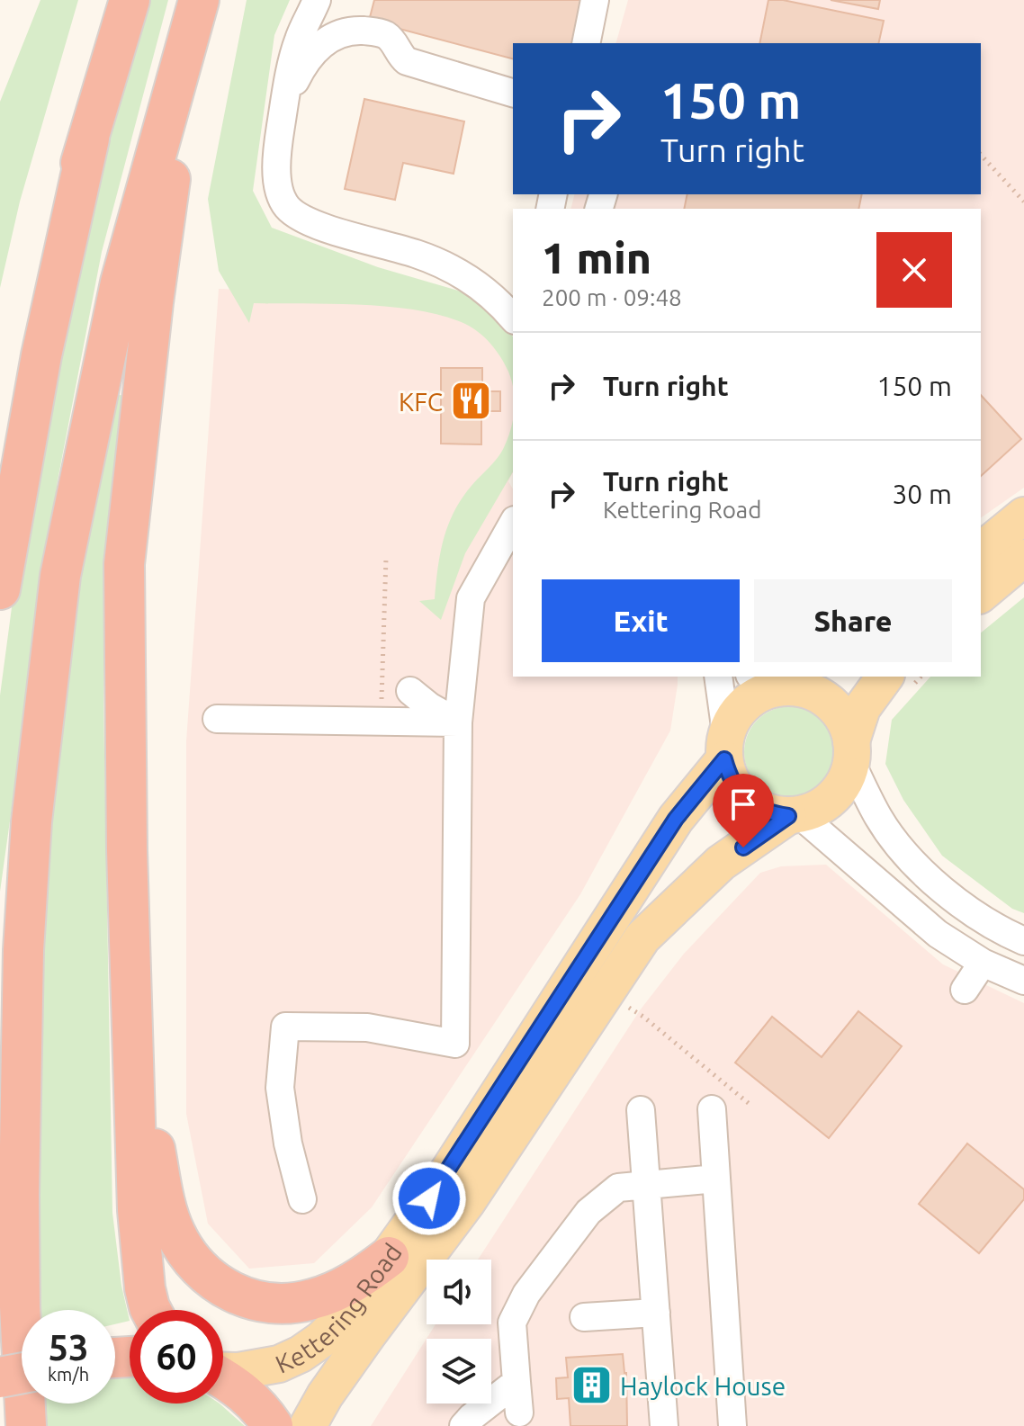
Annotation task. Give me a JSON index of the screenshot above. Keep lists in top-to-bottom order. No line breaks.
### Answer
{"streets":{"main road":["Kettering Road"]},"places":{"restaurant":["KFC"],"building":["Haylock House"]},"page":{"turn":["150 m","Turn right"],"heading":["1 min","200 m · 09:48"],"list":[{"name":"Turn right","value":"150 m"},{"name":"Turn right","note":"Kettering Road","value":"30 m"}],"buttons":["Exit","Share"],"speed":"53 km/h","limit":"60"}}
